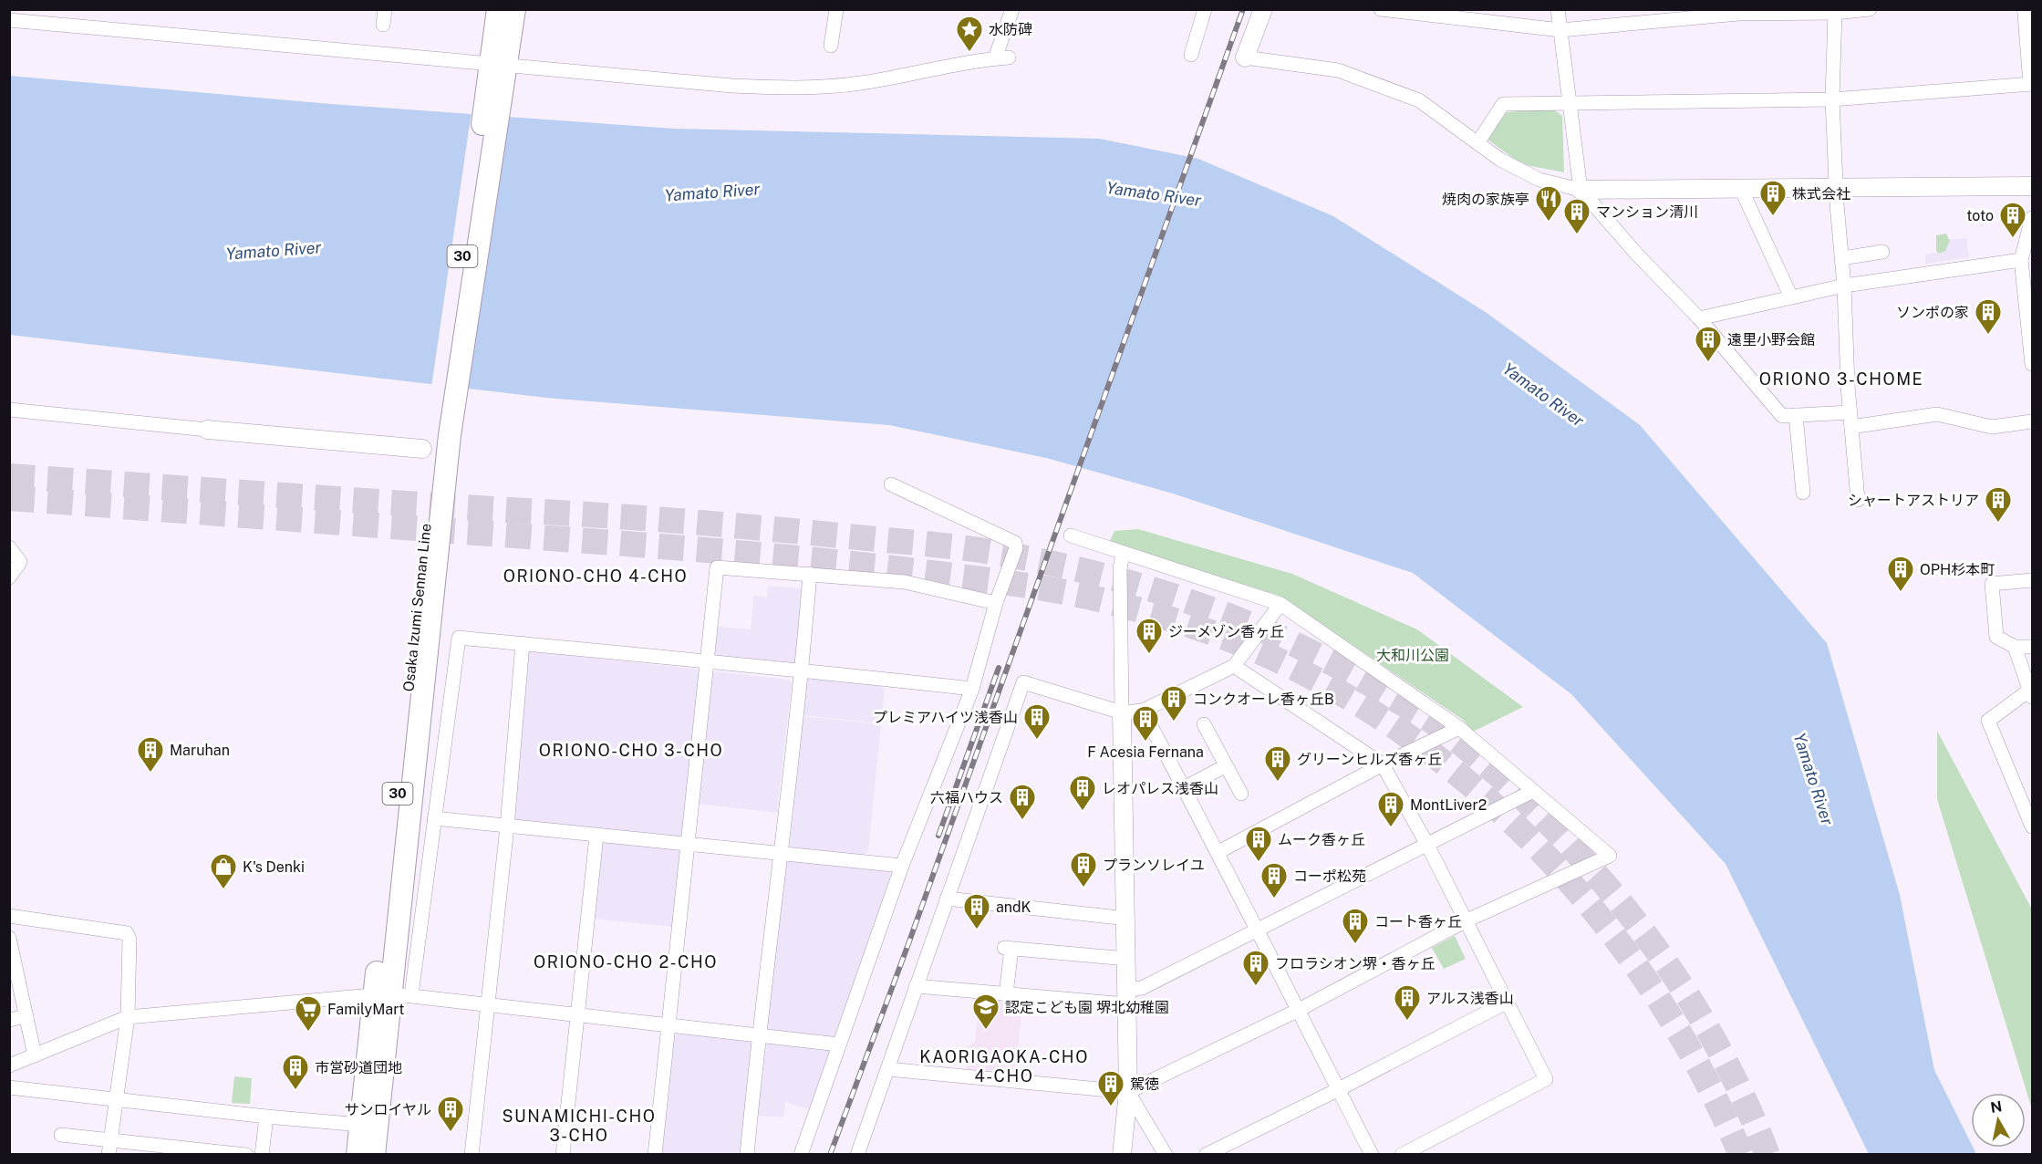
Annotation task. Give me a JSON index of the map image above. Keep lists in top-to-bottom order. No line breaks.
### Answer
{"streets":{"main road":["30","Osaka Izumi Sennan Line"]},"crossings":[["30","Osaka Izumi Sennan Line"]],"districts":["ORIONO 3-CHOME","ORIONO-CHO 4-CHO","ORIONO-CHO 3-CHO","ORIONO-CHO 2-CHO","KAORIGAOKA-CHO 4-CHO","SUNAMICHI-CHO 3-CHO"],"water":["Yamato River"],"parks":["大和川公園"],"places":{"place":["水防碑"],"building":["株式会社","マンション清川","toto","ソンポの家","遠里小野会館","シャートアストリア","OPH杉本町","ジーメゾン香ヶ丘","コンクオーレ香ヶ丘B","プレミアハイツ浅香山","F Acesia Fernana","Maruhan","グリーンヒルズ香ヶ丘","レオパレス浅香山","六福ハウス","MontLiver2","ムーク香ヶ丘","プランソレイユ","コーポ松苑","andK","コート香ヶ丘","フロラシオン堺・香ヶ丘","アルス浅香山","市営砂道団地","駕徳","サンロイヤル"],"restaurant":["焼肉の家族亭"],"shop":["K's Denki"],"school or university":["認定こども園 堺北幼稚園"],"supermarket":["FamilyMart"]},"north":"top"}
